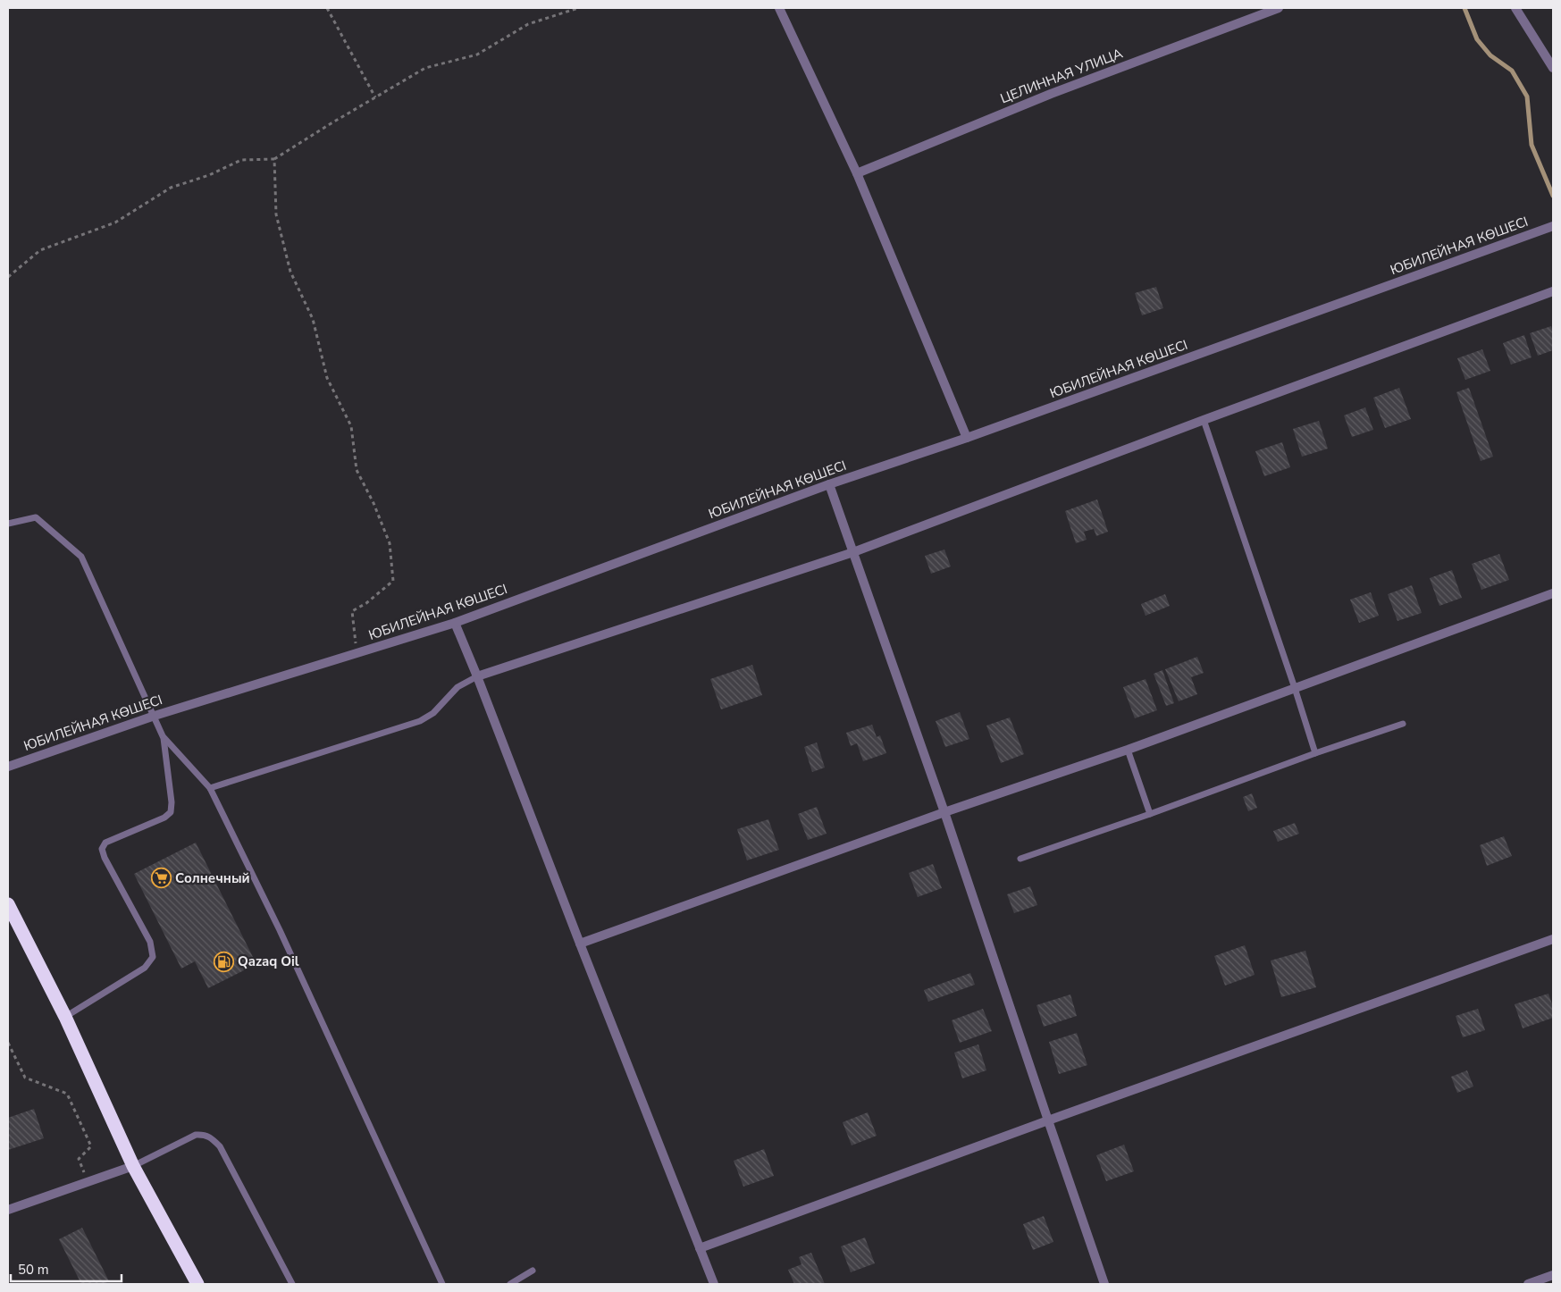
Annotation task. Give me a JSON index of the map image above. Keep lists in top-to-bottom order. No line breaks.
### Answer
{"streets":{"street":["ЦЕЛИННАЯ УЛИЦА","ЮБИЛЕЙНАЯ КӨШЕСІ"]},"places":{"supermarket":["Солнечный"],"fuel station":["Qazaq Oil"]},"scale_bar":"50 m"}
